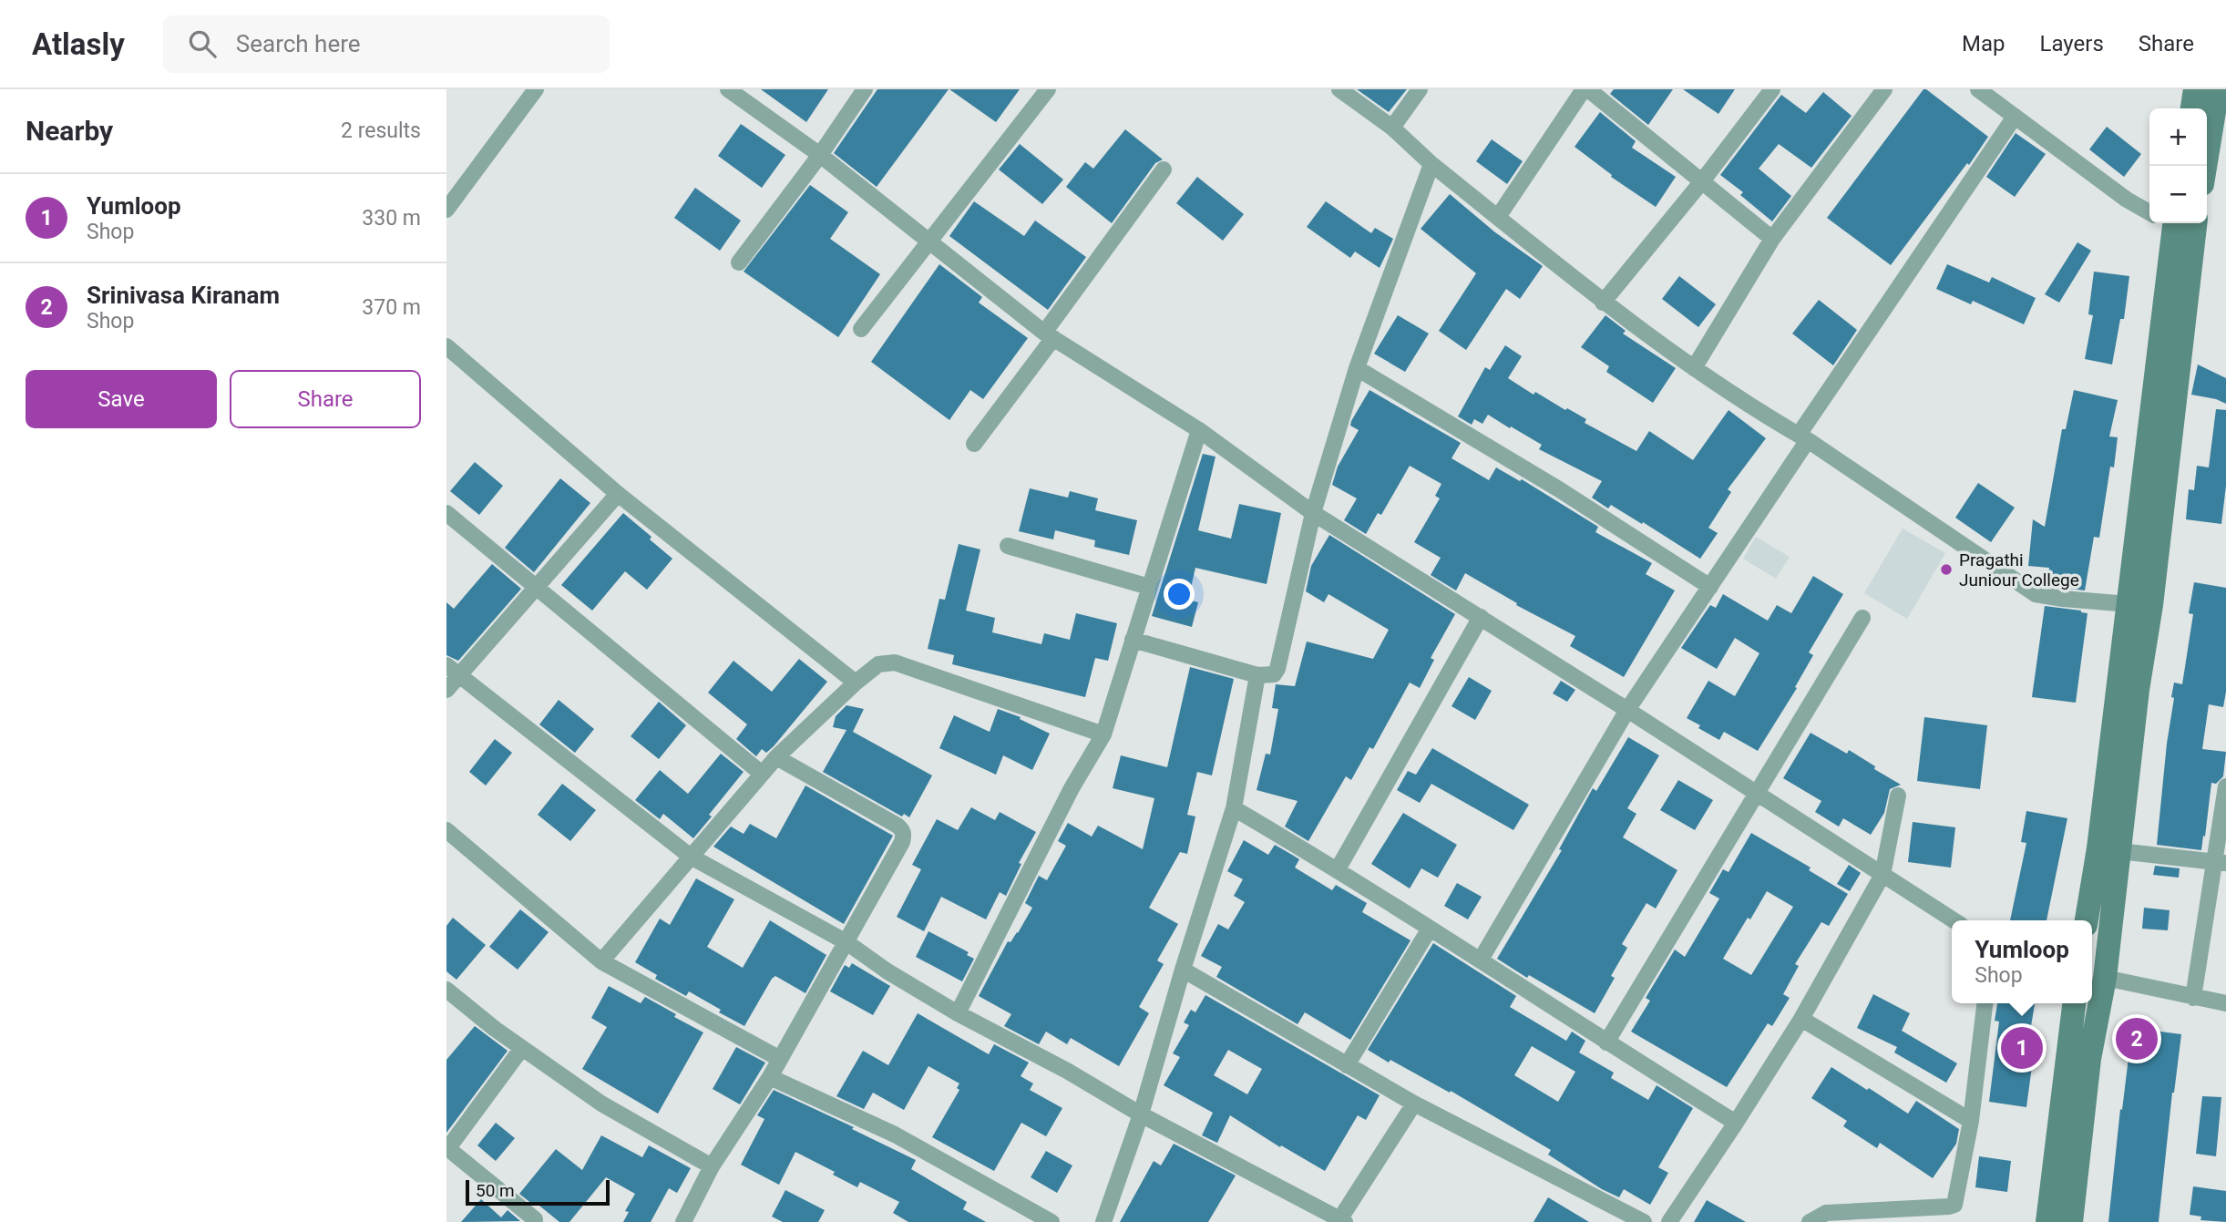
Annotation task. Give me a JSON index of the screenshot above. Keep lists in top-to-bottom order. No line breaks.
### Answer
{"places":["Pragathi Juniour College"],"scale_bar":"50 m","page":{"header":"Atlasly","search":"Search here","nav":["Map","Layers","Share"],"heading":["Nearby","2 results"],"map_buttons":["+","−"],"list":[{"mark":"1","name":"Yumloop","note":"Shop","value":"330 m"},{"mark":"2","name":"Srinivasa Kiranam","note":"Shop","value":"370 m"}],"buttons":["Save","Share"],"popup":["Yumloop","Shop"],"pins":["2","1"],"scale":"50 m"}}
